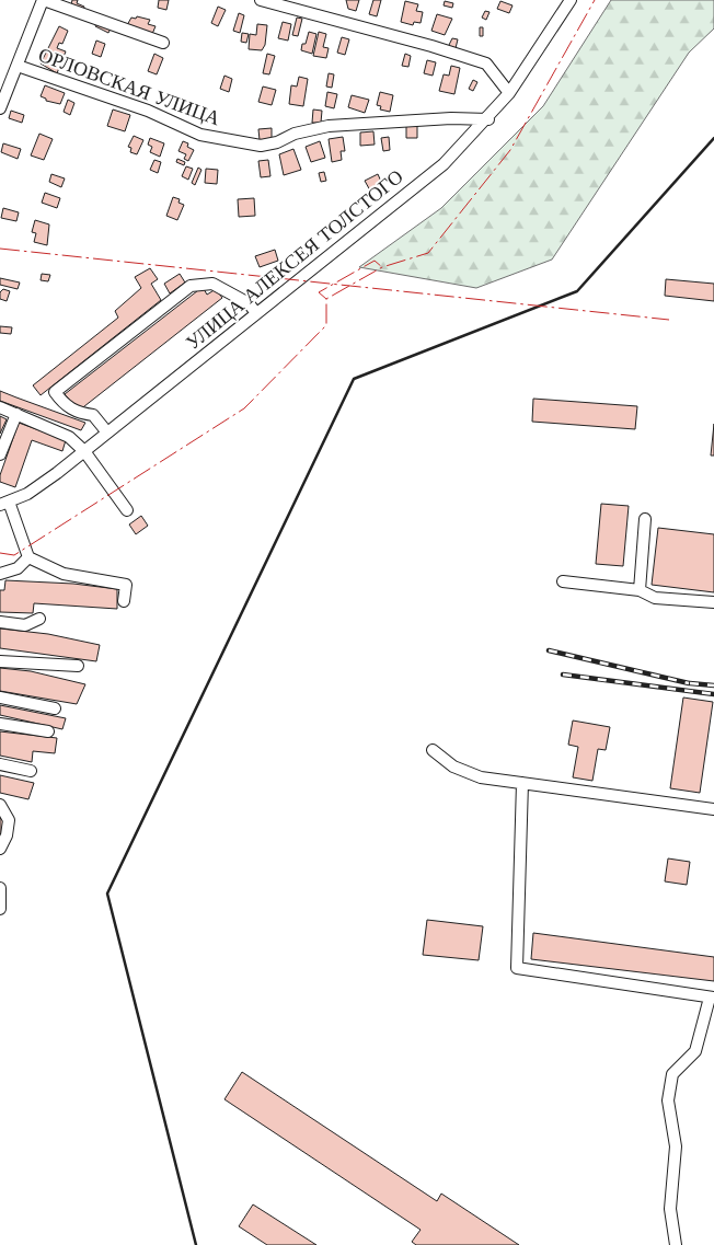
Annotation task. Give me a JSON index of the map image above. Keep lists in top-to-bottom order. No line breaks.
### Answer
{"streets":{"street":["ОРЛОВСКАЯ УЛИЦА","УЛИЦА АЛЕКСЕЯ ТОЛСТОГО"]},"crossings":[["ОРЛОВСКАЯ УЛИЦА","УЛИЦА АЛЕКСЕЯ ТОЛСТОГО"]]}
